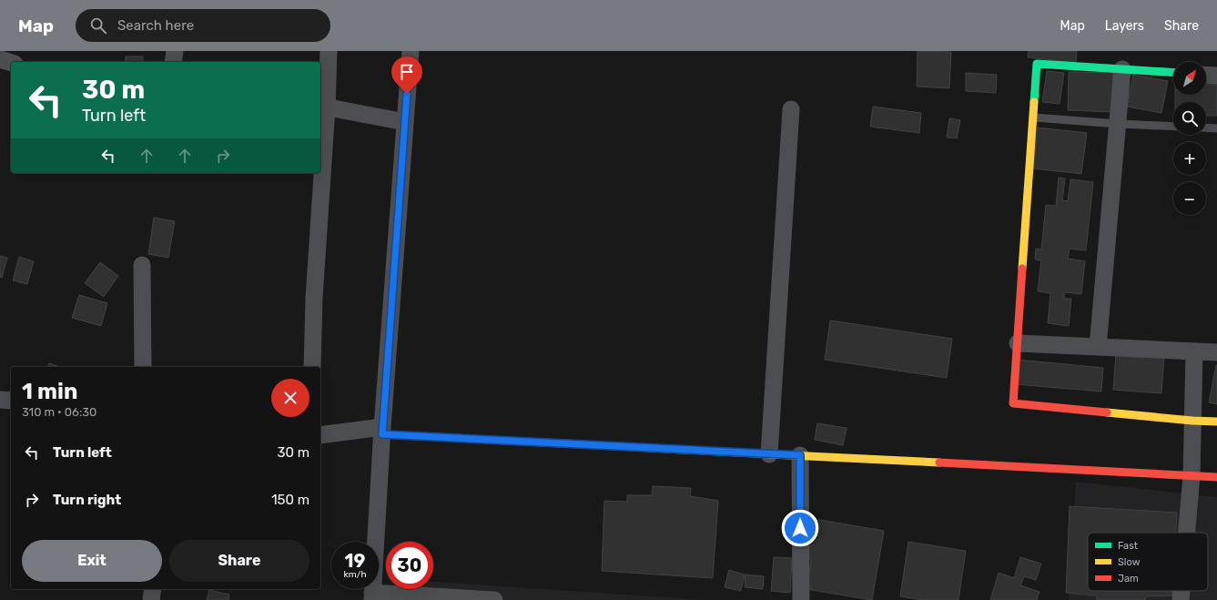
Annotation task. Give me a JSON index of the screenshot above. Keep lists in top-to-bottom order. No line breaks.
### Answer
{"legend":["Fast","Slow","Jam"],"north":"top right","page":{"header":"Map","search":"Search here","nav":["Map","Layers","Share"],"map_buttons":["+","−"],"turn":["30 m","Turn left"],"heading":["1 min","310 m · 06:30"],"list":[{"name":"Turn left","value":"30 m"},{"name":"Turn right","value":"150 m"}],"buttons":["Exit","Share"],"speed":"19 km/h","limit":"30"}}
